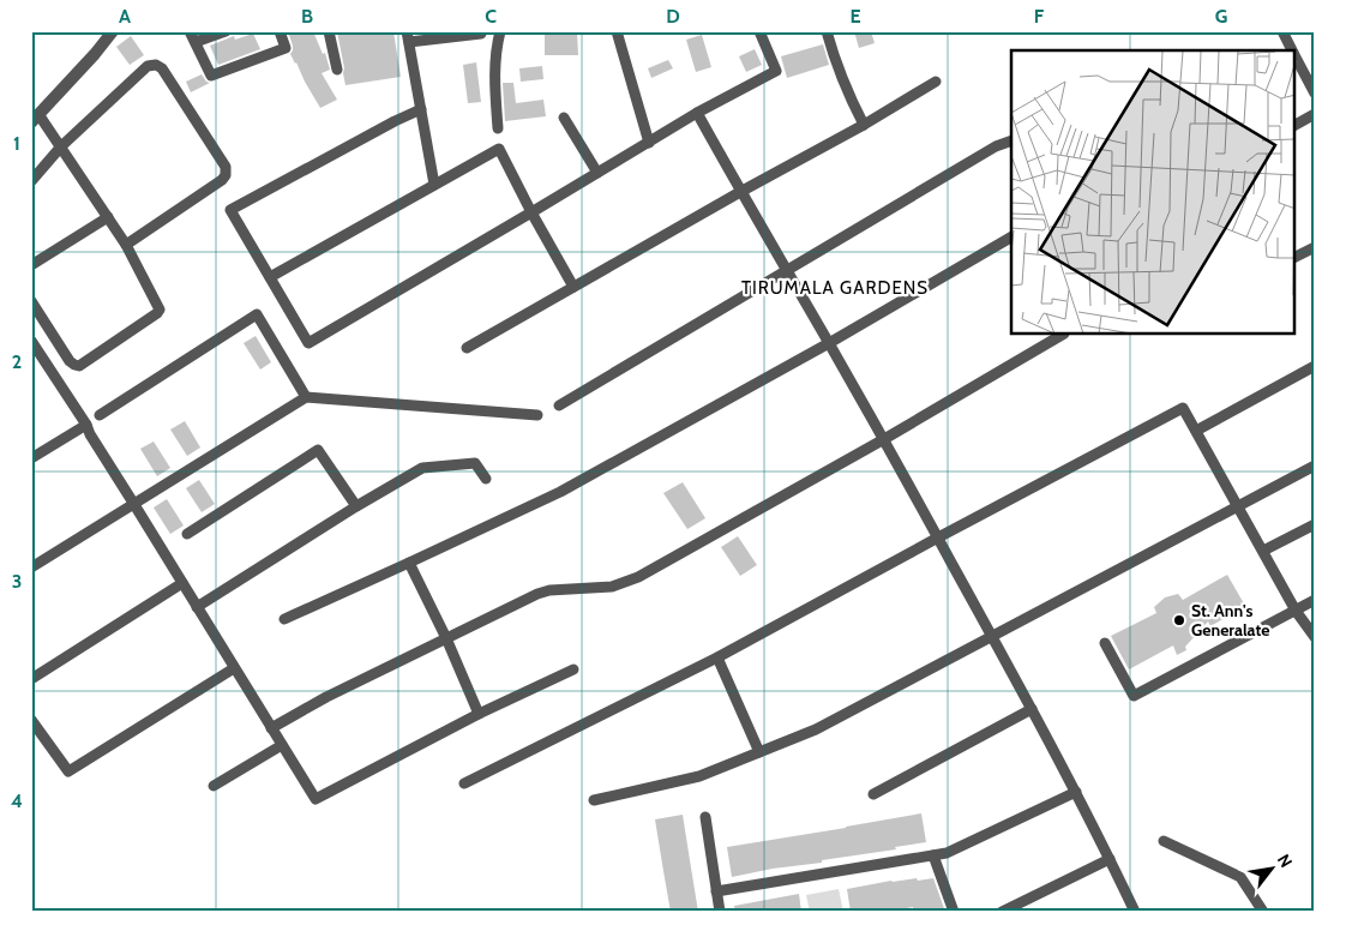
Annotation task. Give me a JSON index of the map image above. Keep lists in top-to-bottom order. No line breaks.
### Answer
{"districts":["TIRUMALA GARDENS"],"places":["St. Ann's Generalate"],"north":"top right","grid":{"columns":["A","B","C","D","E","F","G"],"rows":["1","2","3","4"]}}
